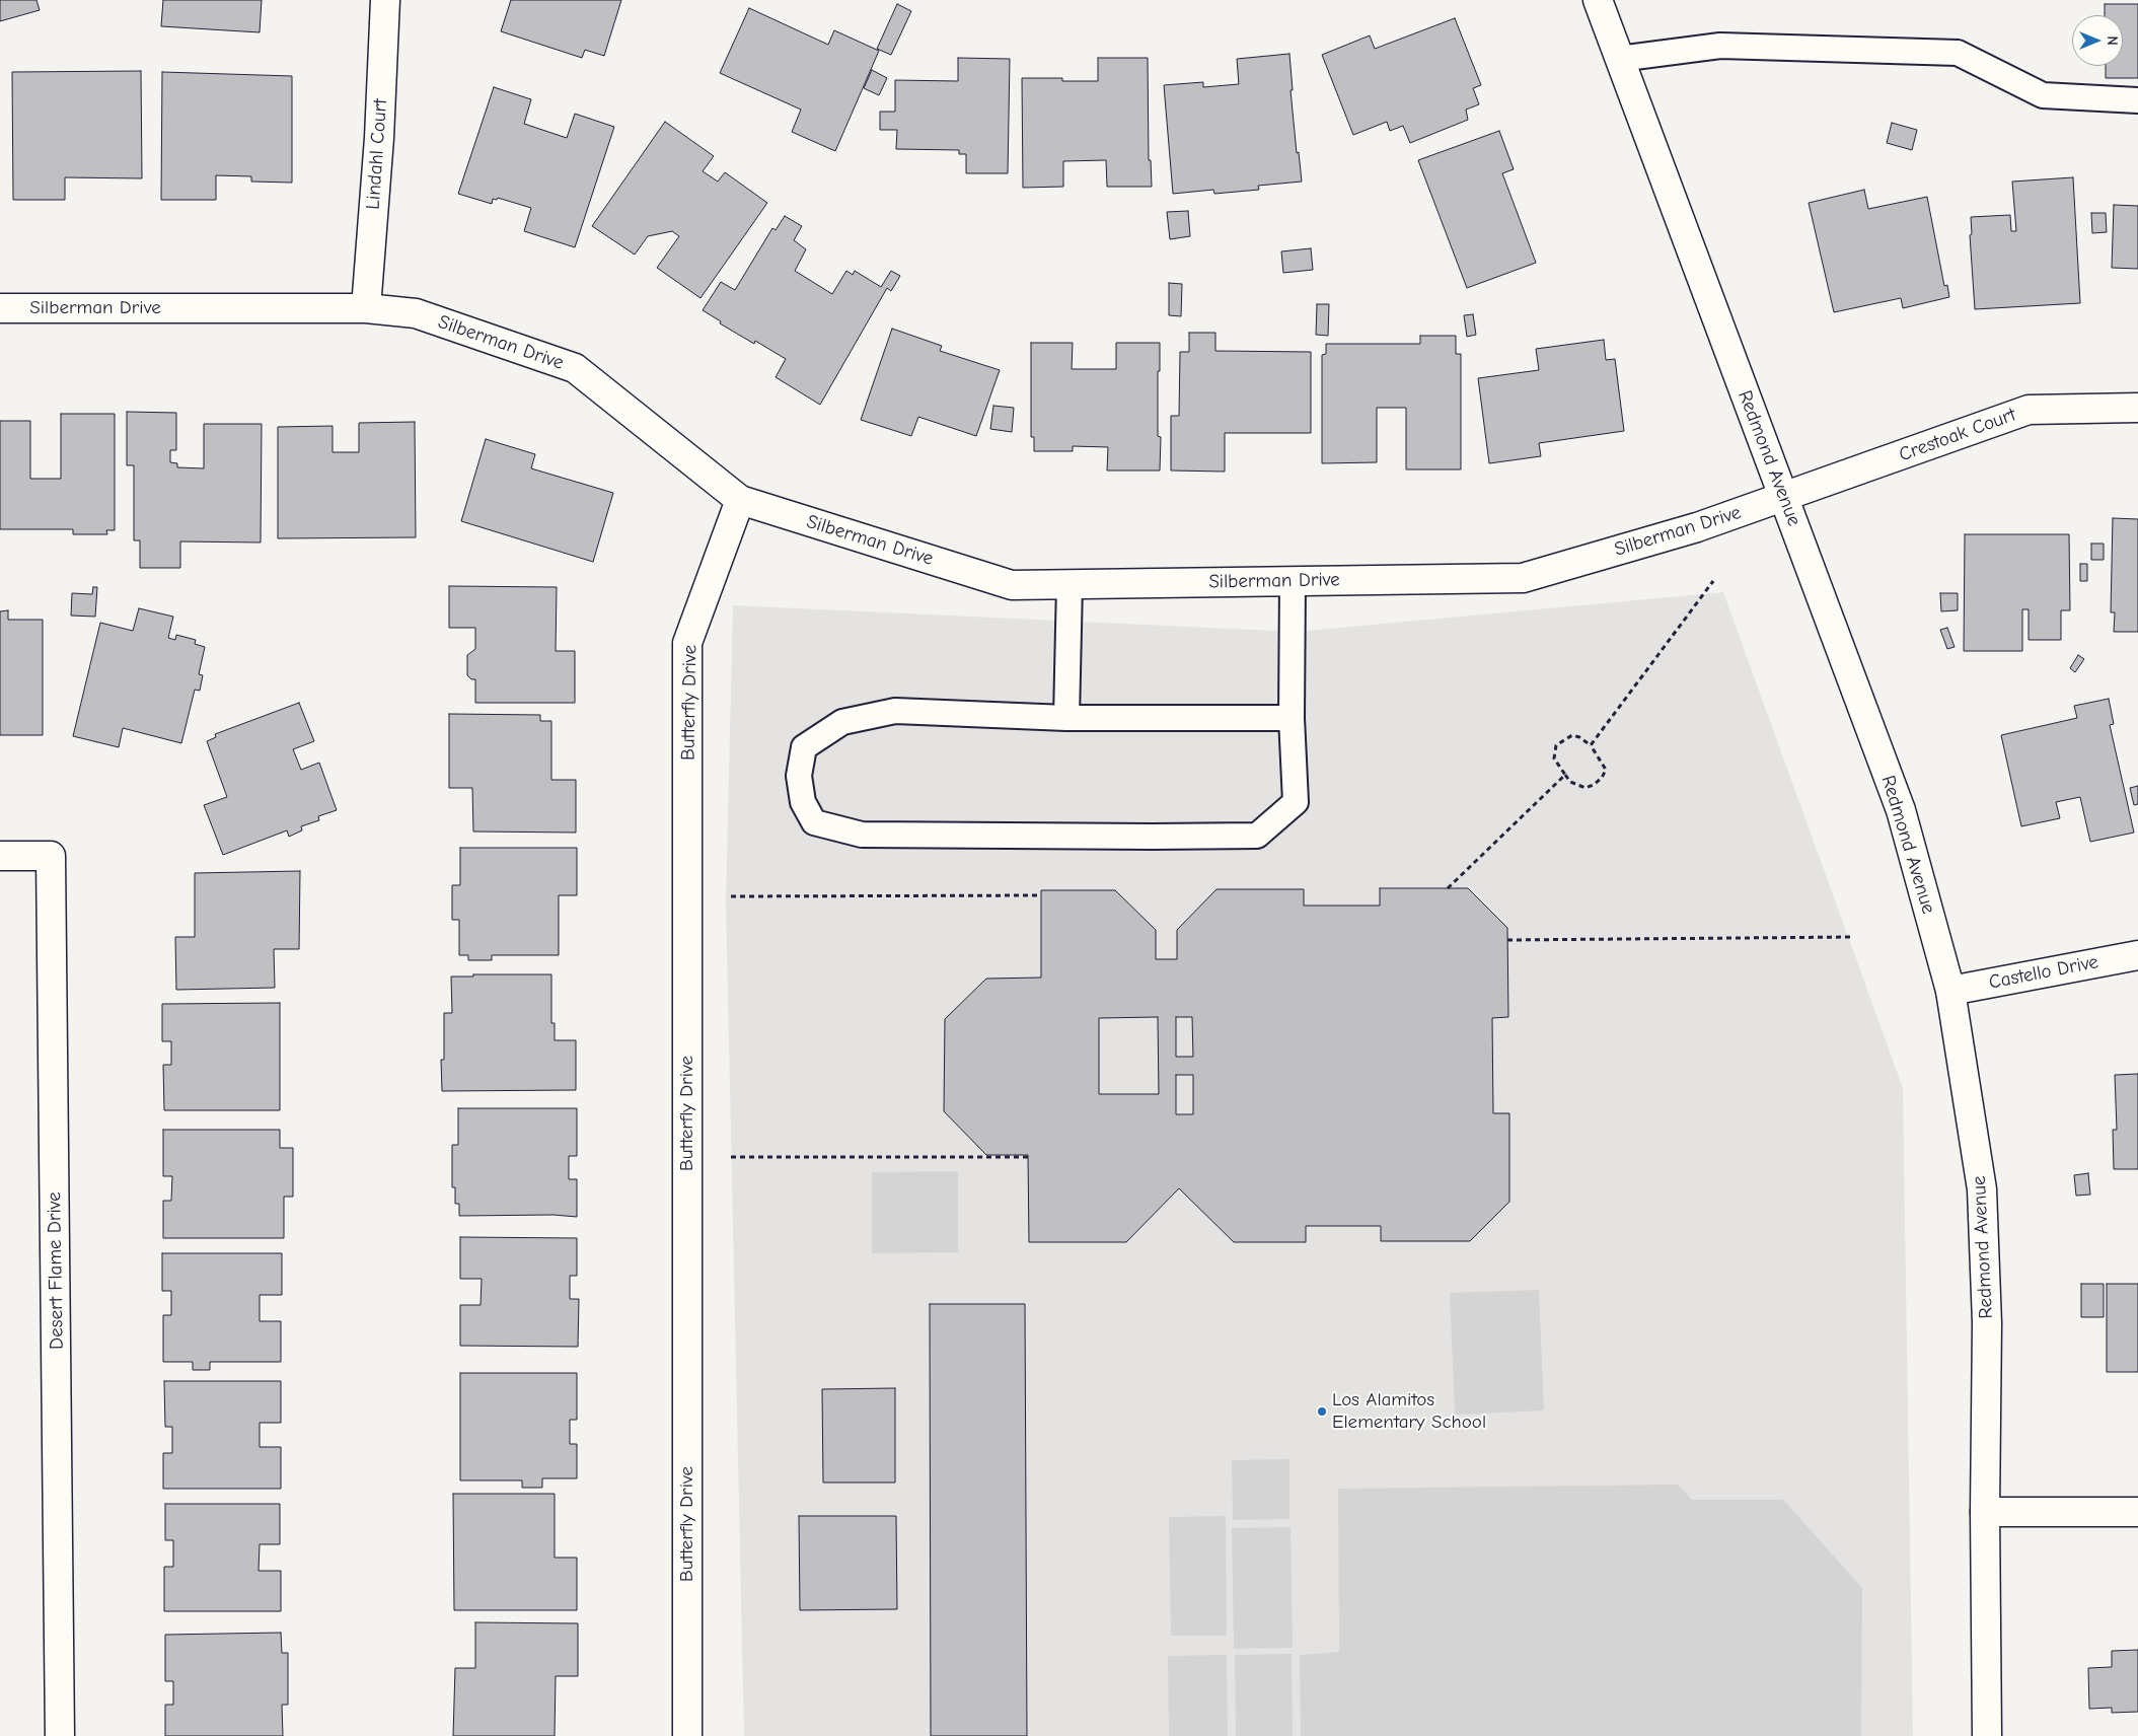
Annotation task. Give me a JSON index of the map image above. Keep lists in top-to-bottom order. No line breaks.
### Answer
{"streets":{"street":["Lindahl Court","Silberman Drive","Crestoak Court","Redmond Avenue","Butterfly Drive","Castello Drive","Desert Flame Drive"]},"crossings":[["Lindahl Court","Silberman Drive"],["Silberman Drive","Crestoak Court"],["Silberman Drive","Redmond Avenue"],["Silberman Drive","Butterfly Drive"],["Crestoak Court","Redmond Avenue"],["Redmond Avenue","Castello Drive"]],"places":["Los Alamitos Elementary School"],"north":"right"}
